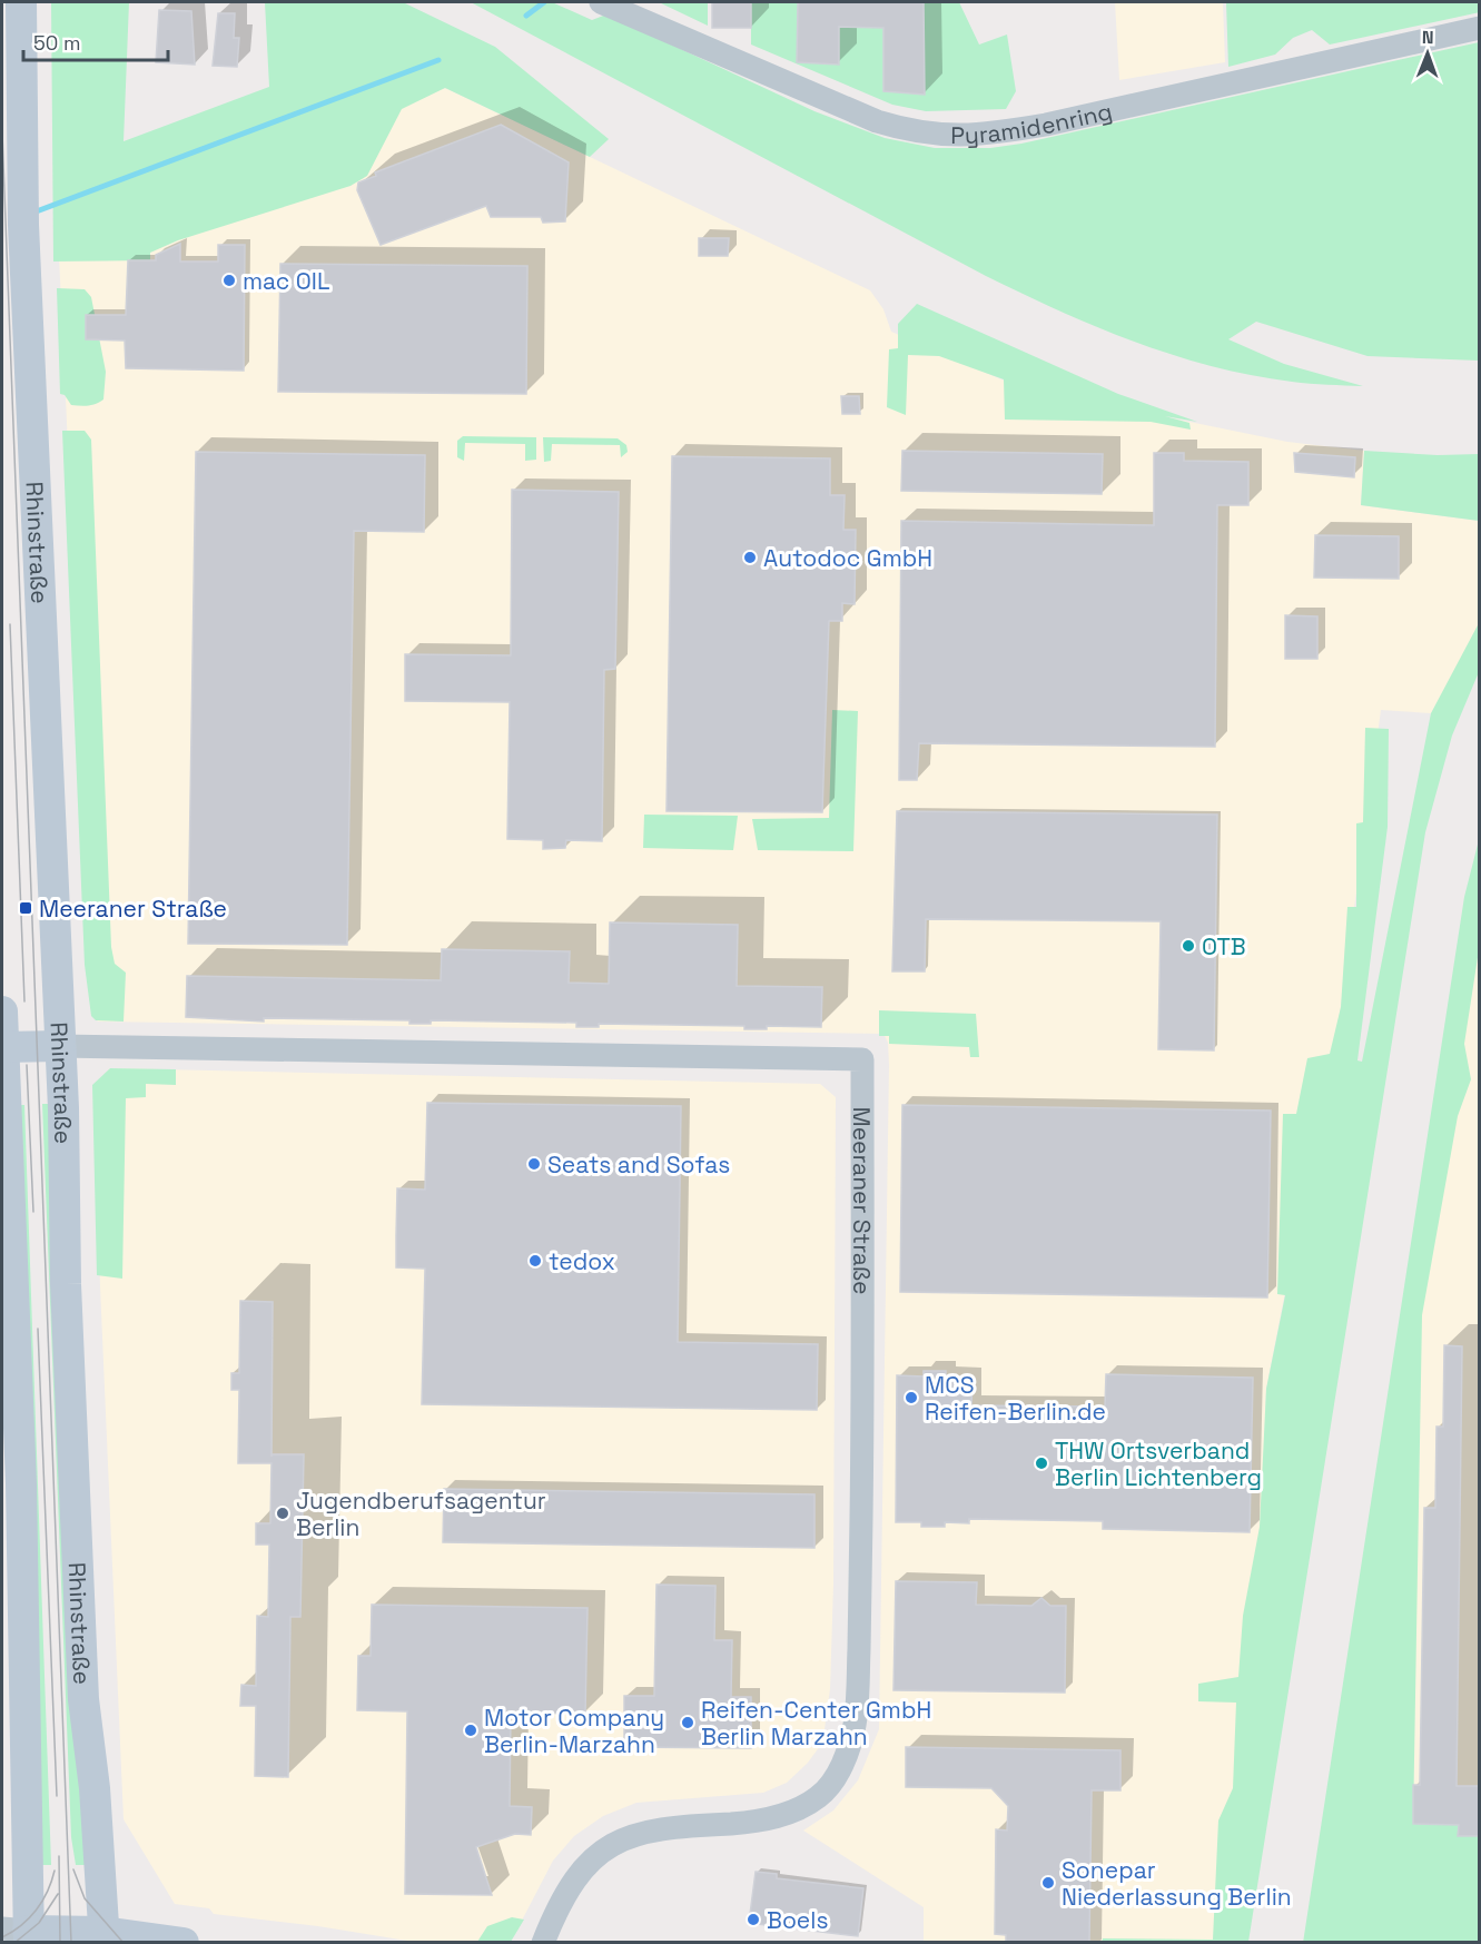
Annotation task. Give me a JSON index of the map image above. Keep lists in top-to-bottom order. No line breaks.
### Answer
{"streets":{"main road":["Rhinstraße"],"street":["Pyramidenring","Meeraner Straße"]},"crossings":[["Rhinstraße","Meeraner Straße"]],"places":{"other":["mac OIL","Autodoc GmbH","OTB","Seats and Sofas","tedox","MCS Reifen-Berlin.de","THW Ortsverband Berlin Lichtenberg","Jugendberufsagentur Berlin","Reifen-Center GmbH Berlin Marzahn","Motor Company Berlin-Marzahn","Sonepar Niederlassung Berlin","Boels"],"transit":["Meeraner Straße"]},"scale_bar":"50 m","north":"top"}
